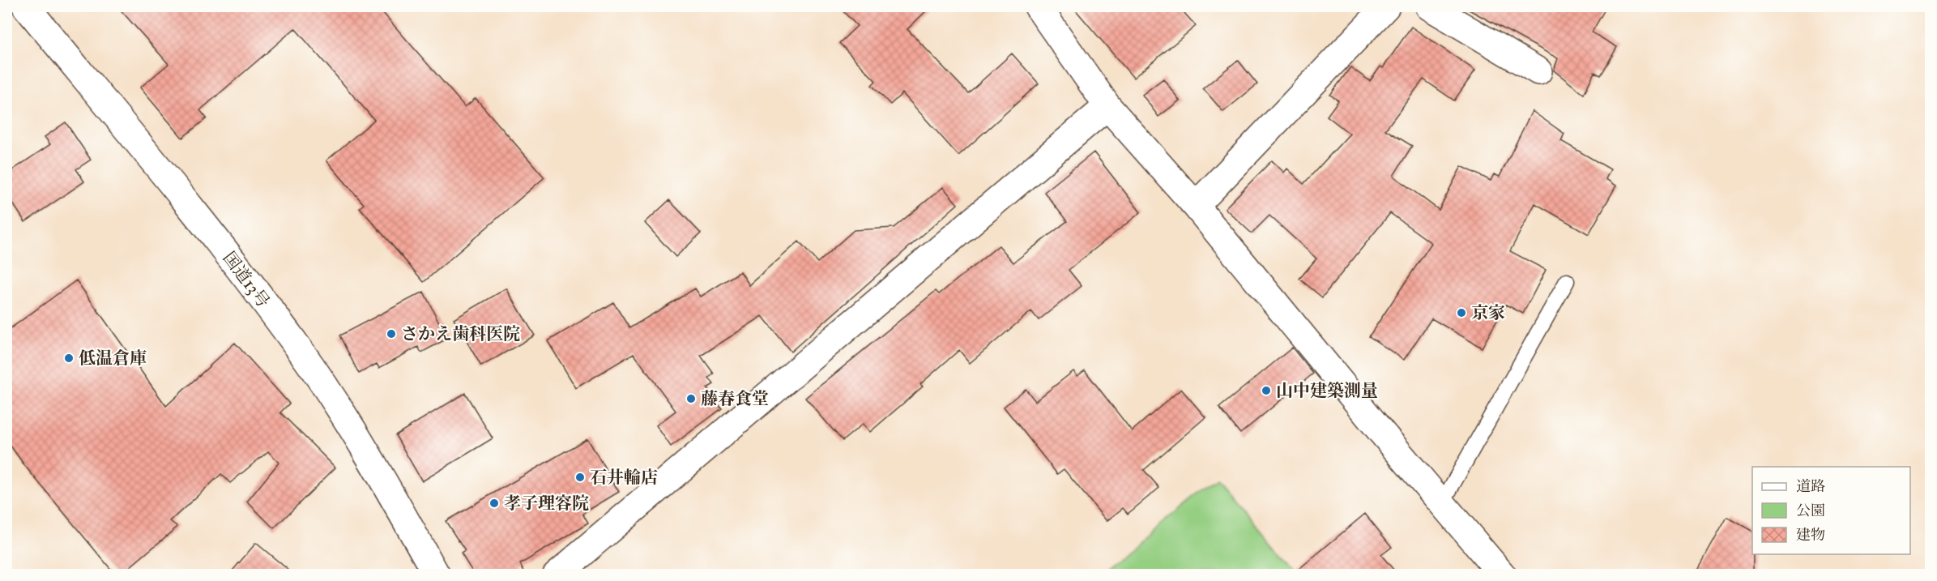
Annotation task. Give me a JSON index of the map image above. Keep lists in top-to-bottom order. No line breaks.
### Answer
{"streets":{"main road":["国道13号"]},"places":["京家","さかえ歯科医院","低温倉庫","山中建築測量","藤春食堂","石井輪店","孝子理容院"],"legend":["道路","公園","建物"]}
